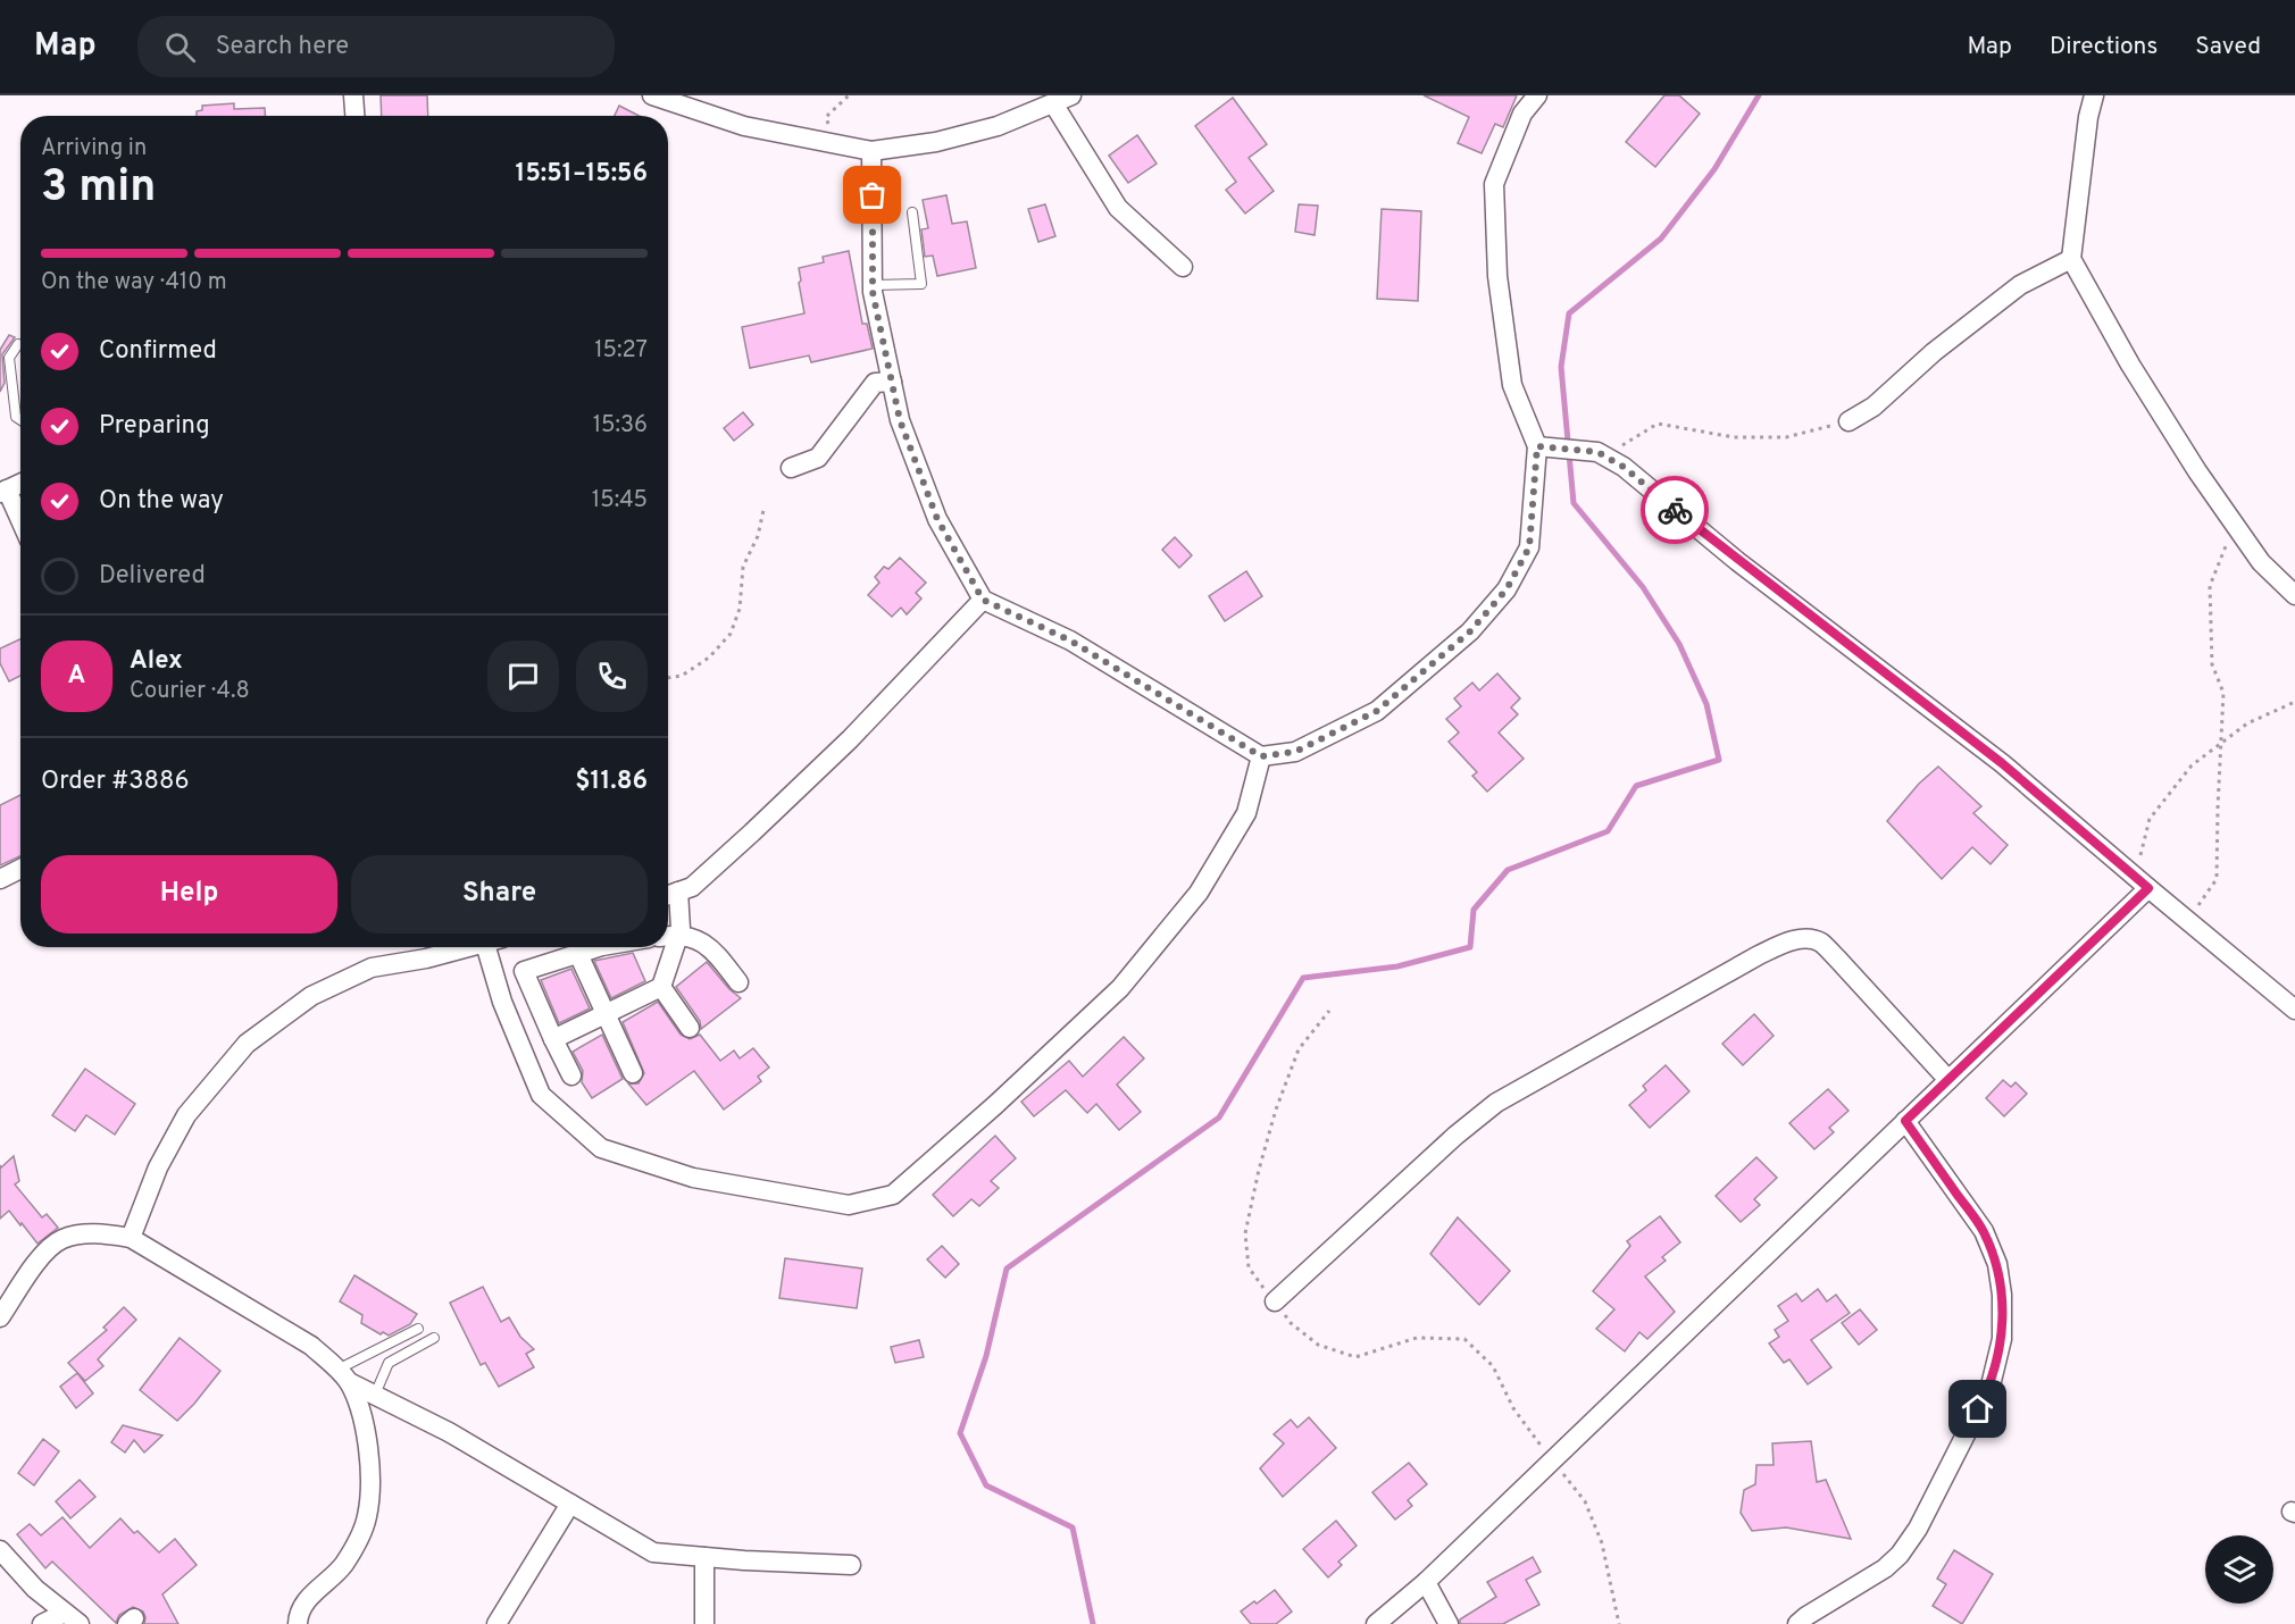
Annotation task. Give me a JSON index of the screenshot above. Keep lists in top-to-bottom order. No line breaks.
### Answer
{"page":{"header":"Map","search":"Search here","nav":["Map","Directions","Saved"],"heading":["3 min","Arriving in","15:51–15:56"],"panel":["Alex","Courier · 4.8","Order #3886","$11.86"],"bar":"On the way · 410 m","list":[["Confirmed","15:27"],["Preparing","15:36"],["On the way","15:45"],"Delivered"],"round":"A","buttons":["Help","Share"]}}
